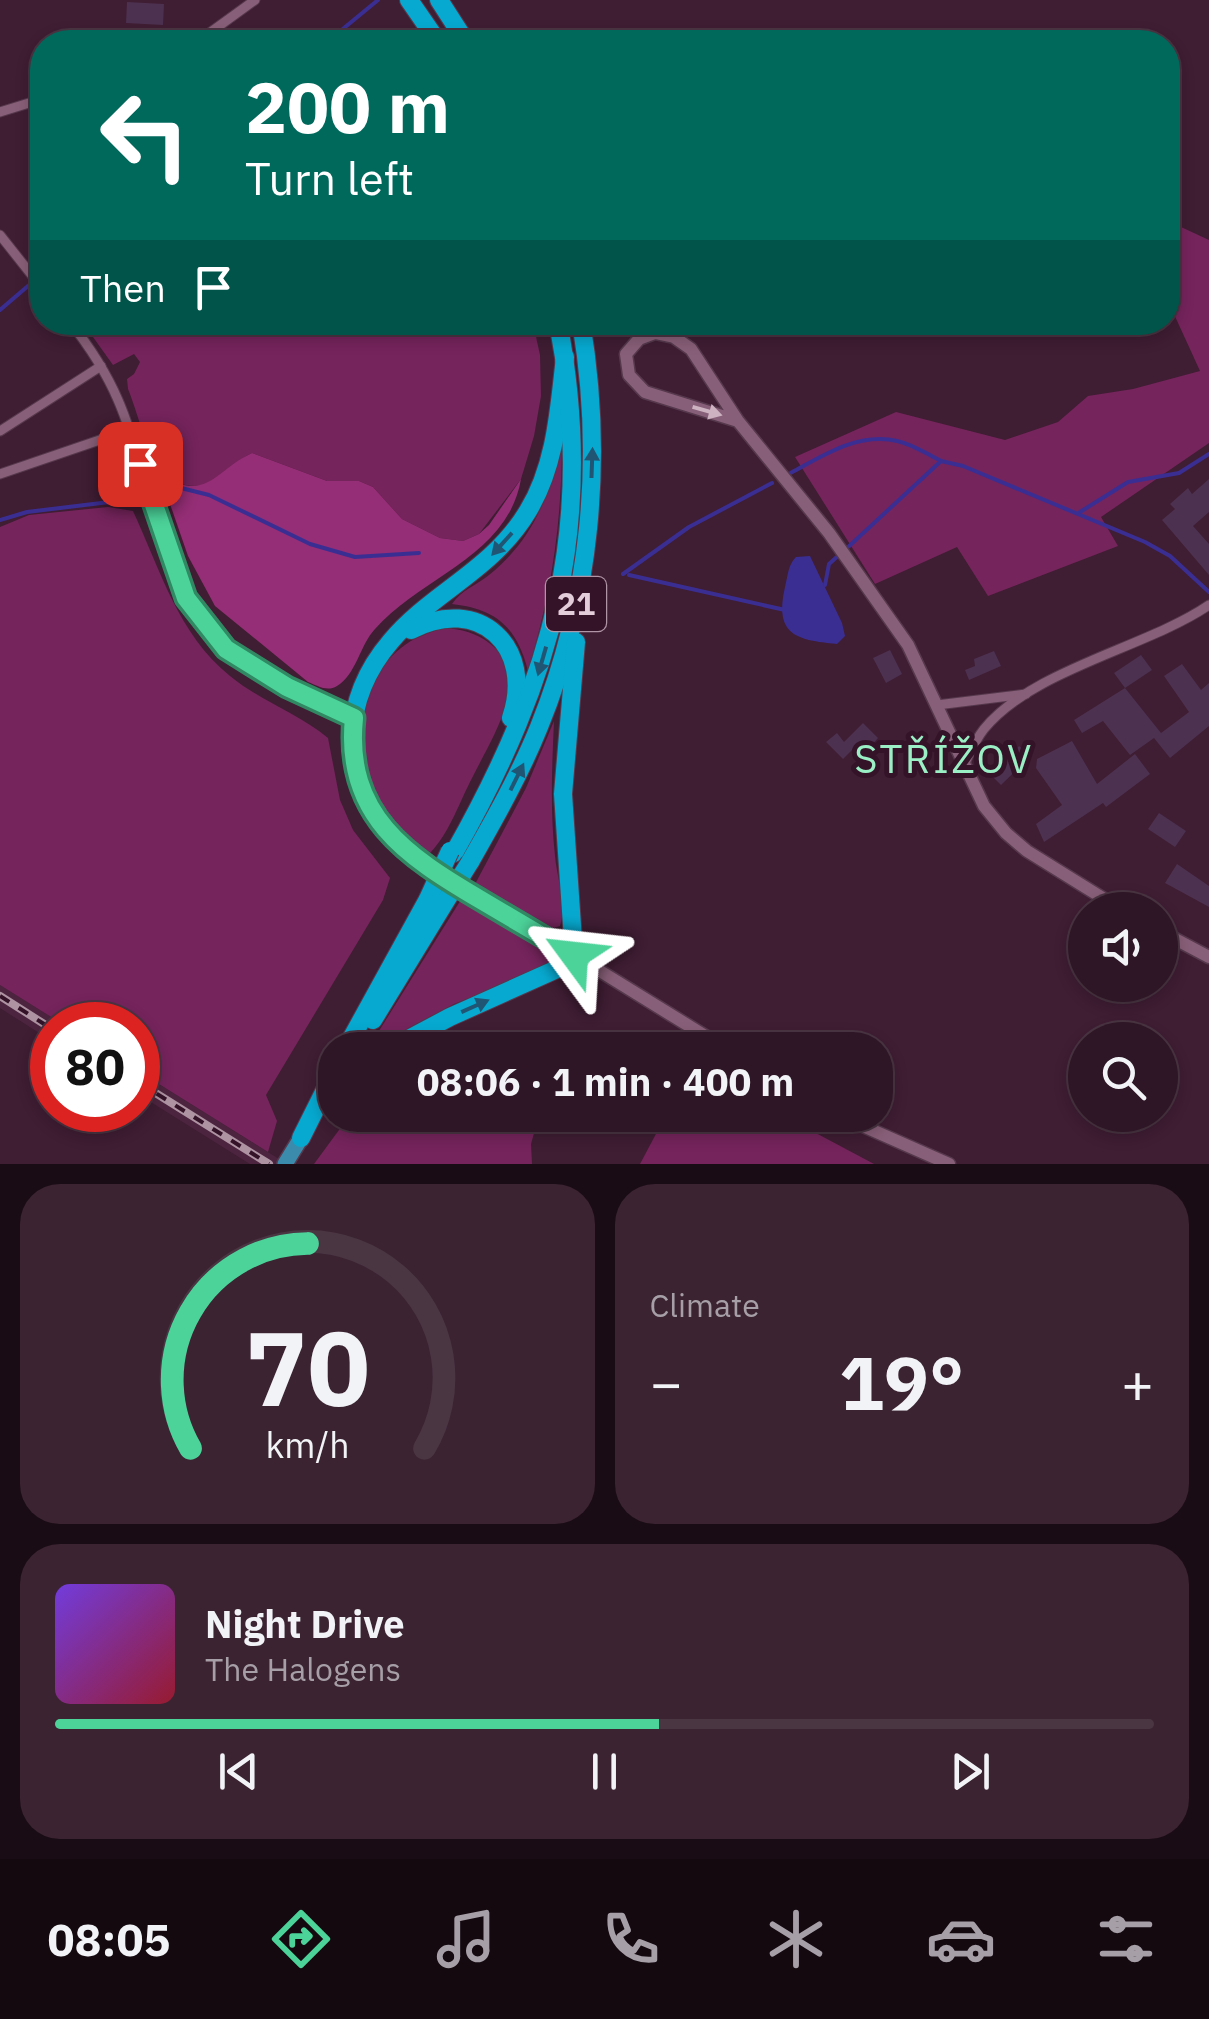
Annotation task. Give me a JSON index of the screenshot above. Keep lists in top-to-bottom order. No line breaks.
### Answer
{"streets":{"highway":["21"]},"districts":["STŘÍŽOV"],"page":{"turn":["200 m","Turn left"],"then":"Then","limit":"80","trip":"08:06 · 1 min · 400 m","tile":"Climate","heat":["−","19°","+"],"song":["Night Drive","The Halogens"],"tabs":"08:05","gauge":["70","km/h"]}}
